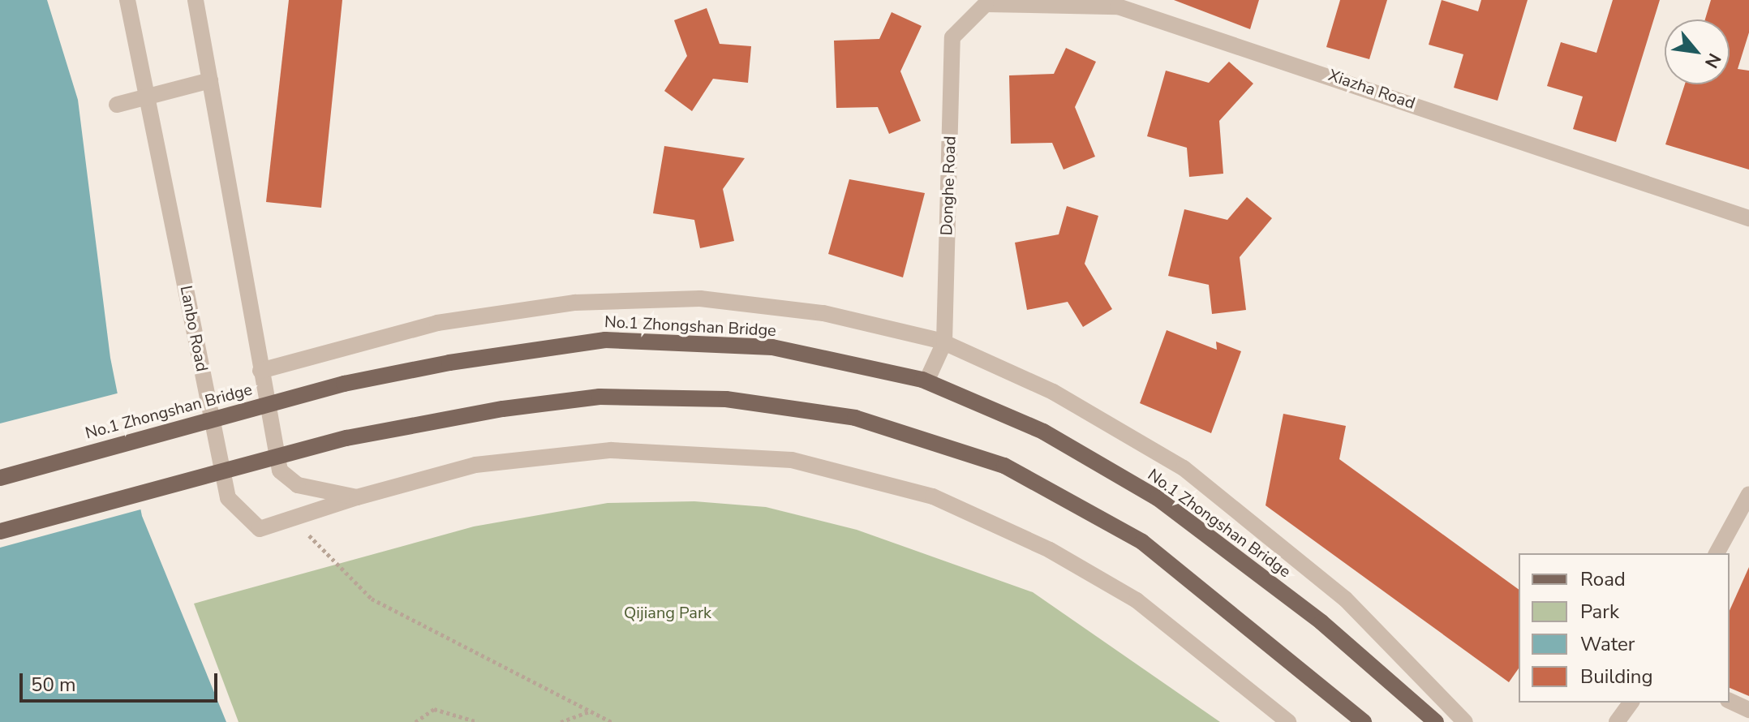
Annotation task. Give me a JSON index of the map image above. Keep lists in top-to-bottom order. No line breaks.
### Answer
{"streets":{"main road":["No.1 Zhongshan Bridge"],"street":["Xiazha Road","Donghe Road","Lanbo Road"]},"crossings":[["Xiazha Road","Donghe Road"],["Donghe Road","No.1 Zhongshan Bridge"]],"parks":["Qijiang Park"],"legend":["Road","Park","Water","Building"],"scale_bar":"50 m","north":"bottom right"}
